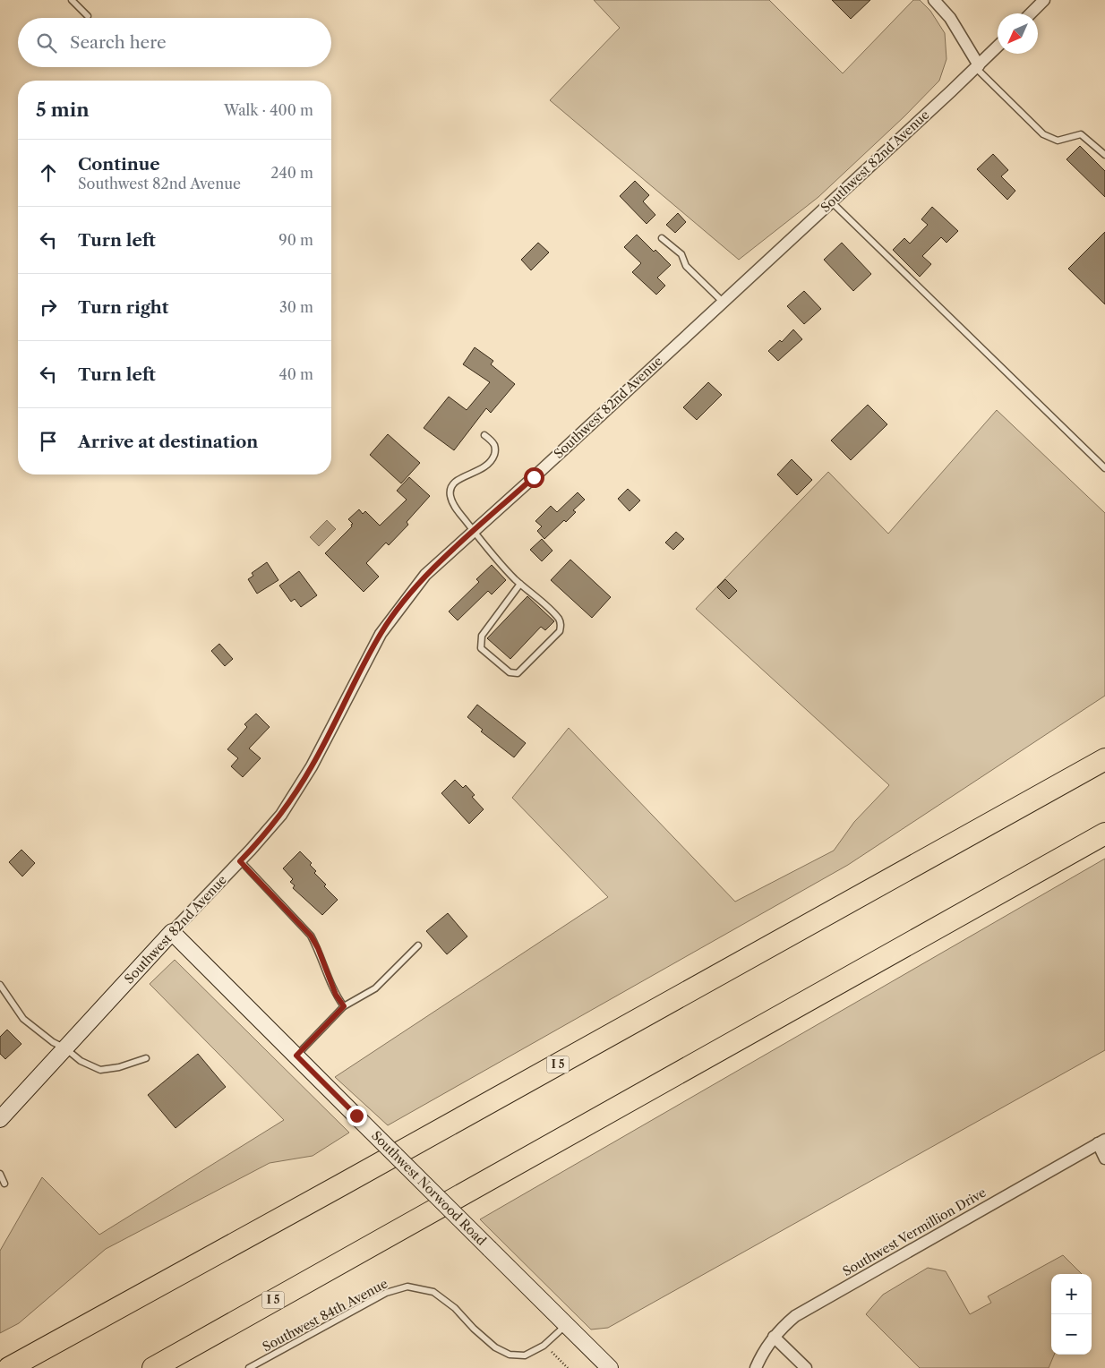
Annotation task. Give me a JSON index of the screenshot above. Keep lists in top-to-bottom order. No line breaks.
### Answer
{"streets":{"highway":["I 5"],"street":["Southwest 82nd Avenue","Southwest Norwood Road","Southwest Vermillion Drive"],"lane":["Southwest 84th Avenue"]},"crossings":[["Southwest 82nd Avenue","Southwest Norwood Road"],["Southwest Norwood Road","Southwest 84th Avenue"]],"north":"bottom left","page":{"search":"Search here","heading":["5 min","Walk · 400 m"],"list":[["Continue","Southwest 82nd Avenue","240 m"],["Turn left","90 m"],["Turn right","30 m"],["Turn left","40 m"],"Arrive at destination"],"map_buttons":["+","−"]}}
